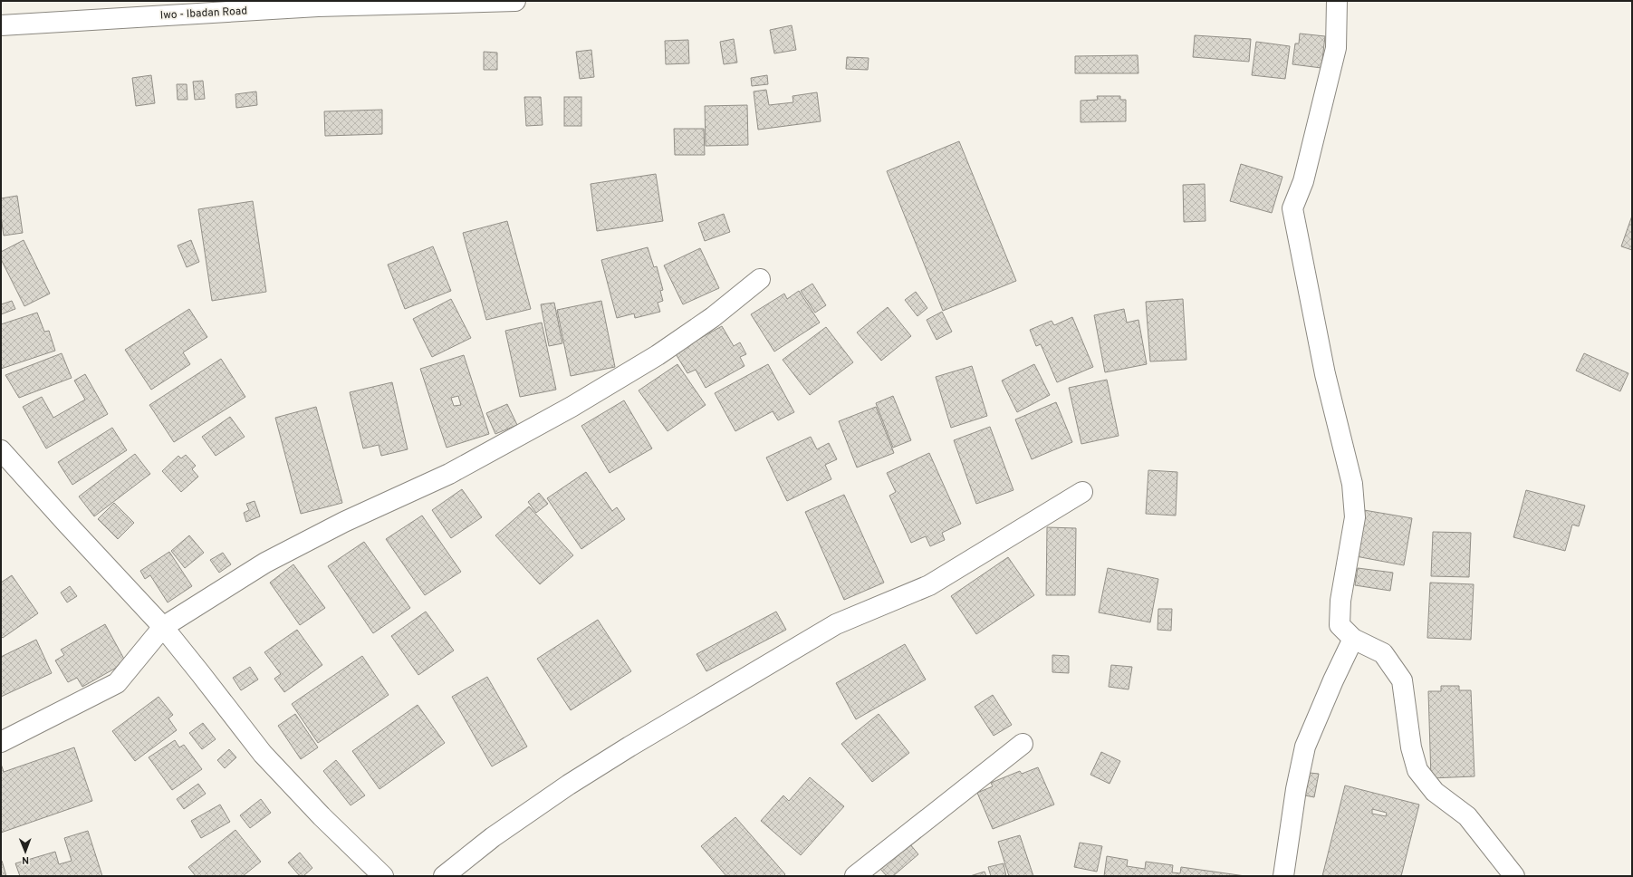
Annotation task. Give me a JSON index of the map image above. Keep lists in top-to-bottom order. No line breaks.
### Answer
{"streets":{"street":["Iwo - Ibadan Road"]},"north":"bottom"}
